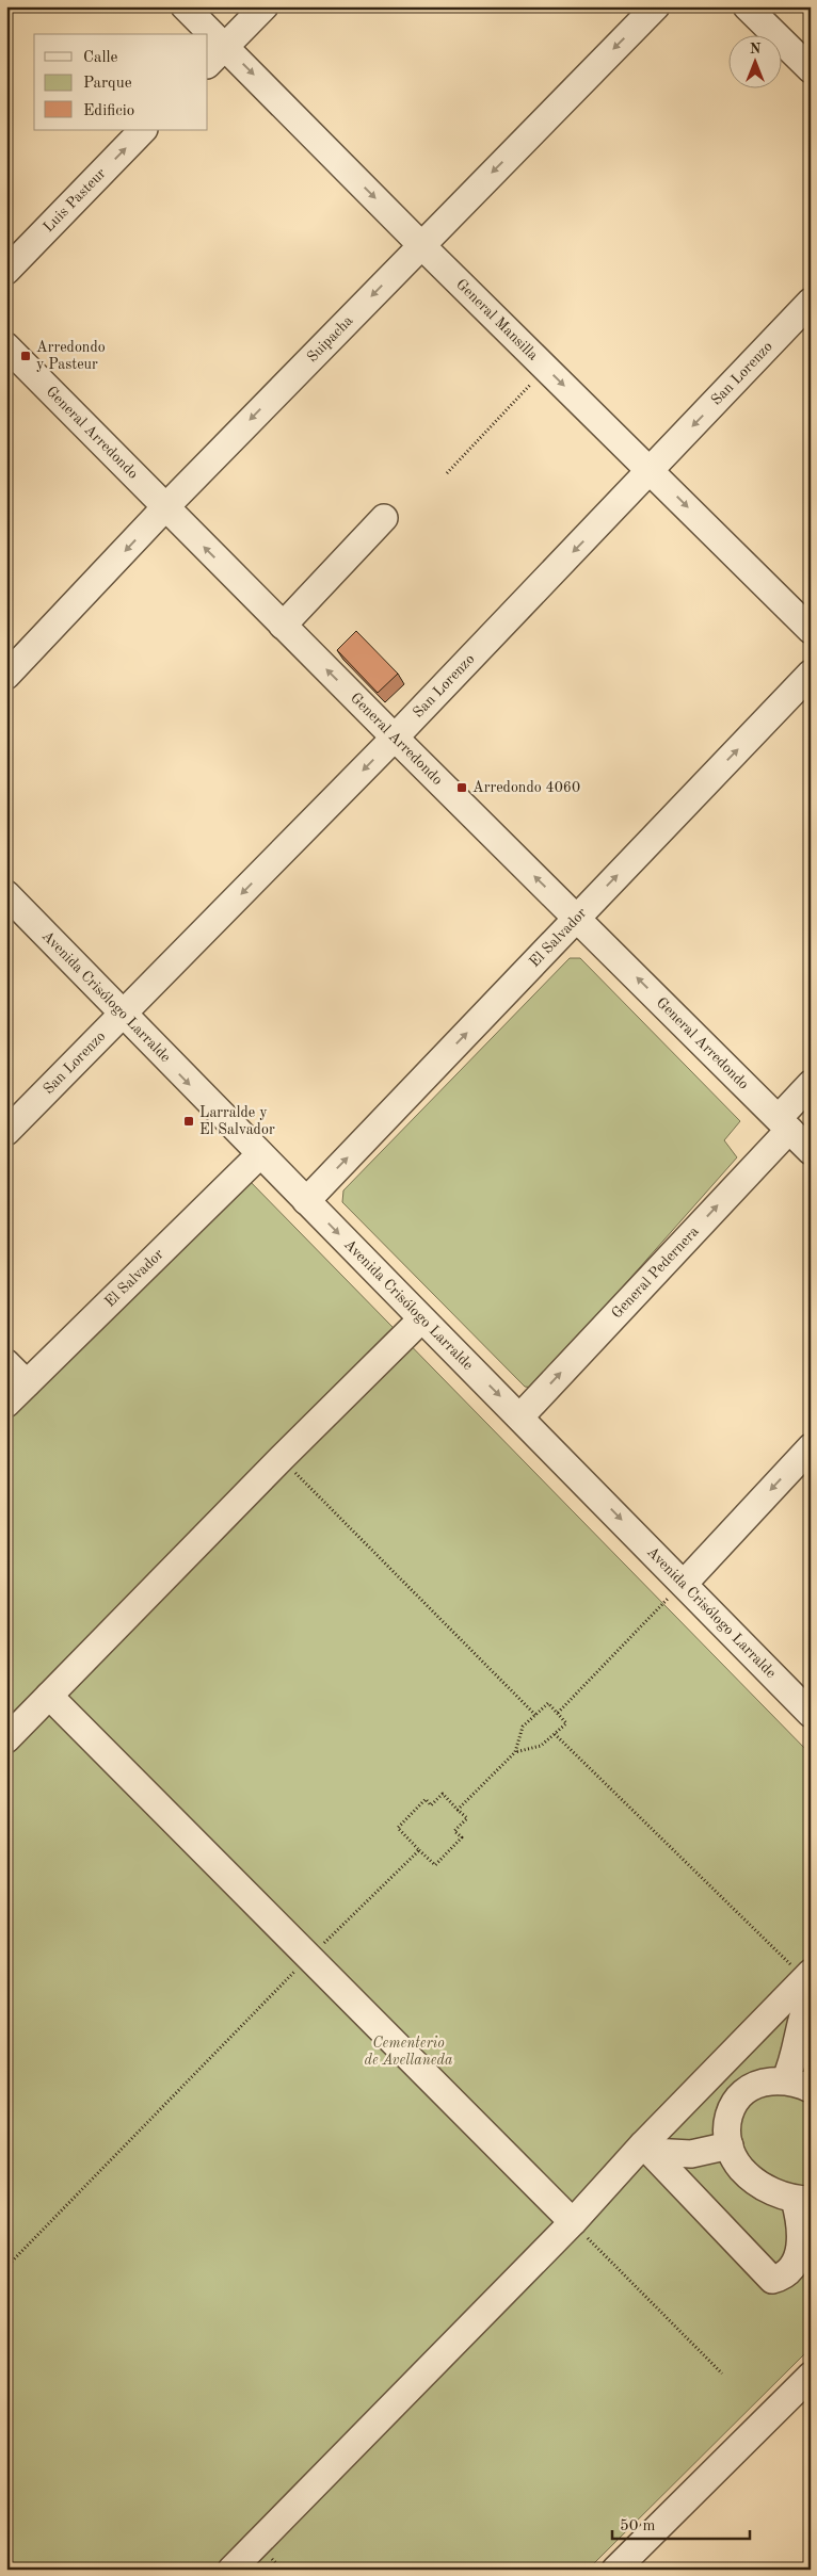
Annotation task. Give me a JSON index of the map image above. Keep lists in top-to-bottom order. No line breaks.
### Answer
{"streets":{"street":["Luis Pasteur","General Mansilla","Suipacha","San Lorenzo","General Arredondo","El Salvador","Avenida Crisólogo Larralde","General Pedernera"]},"crossings":[["General Mansilla","Suipacha"],["General Mansilla","San Lorenzo"],["Suipacha","General Arredondo"],["San Lorenzo","General Arredondo"],["San Lorenzo","Avenida Crisólogo Larralde"],["General Arredondo","El Salvador"],["General Arredondo","General Pedernera"],["El Salvador","Avenida Crisólogo Larralde"],["Avenida Crisólogo Larralde","General Pedernera"]],"one_way":["Luis Pasteur","General Mansilla","Suipacha","San Lorenzo","General Arredondo","El Salvador","Avenida Crisólogo Larralde"],"parks":["Cementerio de Avellaneda"],"places":{"transit":["Arredondo y Pasteur","Arredondo 4060","Larralde y El Salvador"]},"legend":["Calle","Parque","Edificio"],"scale_bar":"50 m","north":"top"}
